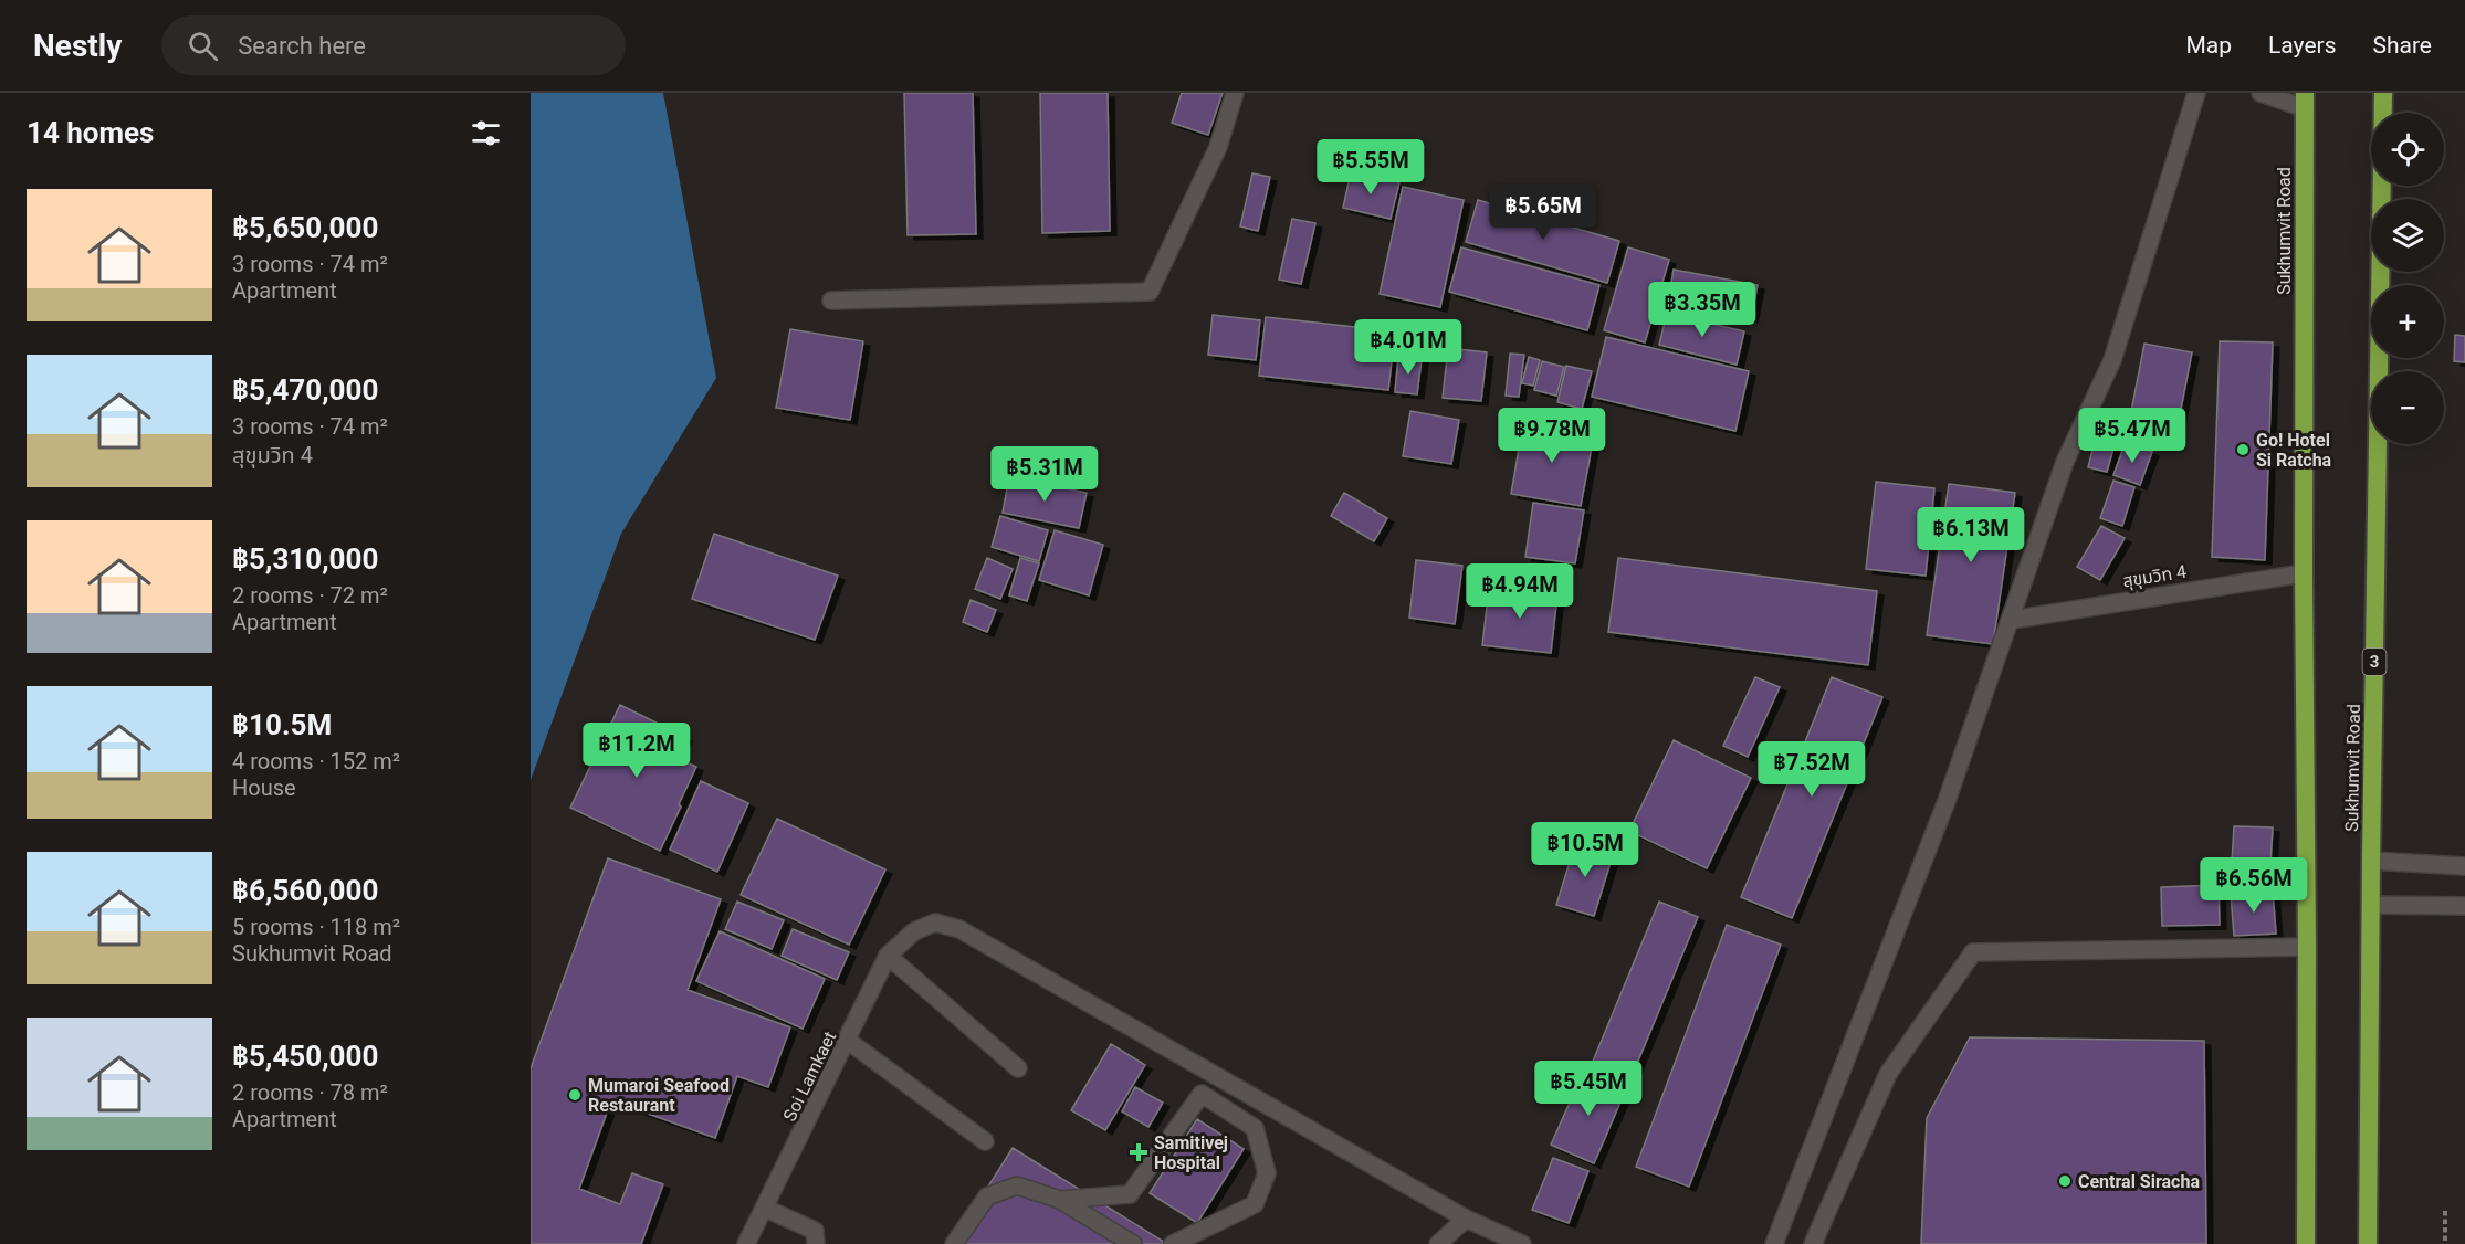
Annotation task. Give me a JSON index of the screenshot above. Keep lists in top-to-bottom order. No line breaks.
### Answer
{"streets":{"highway":["Sukhumvit Road","3"],"street":["สุขุมวิท 4","Soi Lamkaet"]},"crossings":[["Sukhumvit Road","สุขุมวิท 4"]],"places":{"other":["Go! Hotel Si Ratcha","Mumaroi Seafood Restaurant","Central Siracha"],"health":["Samitivej Hospital"]},"page":{"header":"Nestly","search":"Search here","nav":["Map","Layers","Share"],"heading":"14 homes","map_buttons":["+","−"],"price":["฿5.55M","฿5.65M","฿3.35M","฿4.01M","฿9.78M","฿5.47M","฿5.31M","฿6.13M","฿4.94M","฿11.2M","฿7.52M","฿10.5M","฿6.56M","฿5.45M"],"list":[{"name":"฿5,650,000","note":"3 rooms · 74 m² · Apartment"},{"name":"฿5,470,000","note":"3 rooms · 74 m² · สุขุมวิท 4"},{"name":"฿5,310,000","note":"2 rooms · 72 m² · Apartment"},{"name":"฿10.5M","note":"4 rooms · 152 m² · House"},{"name":"฿6,560,000","note":"5 rooms · 118 m² · Sukhumvit Road"},{"name":"฿5,450,000","note":"2 rooms · 78 m² · Apartment"}]}}
